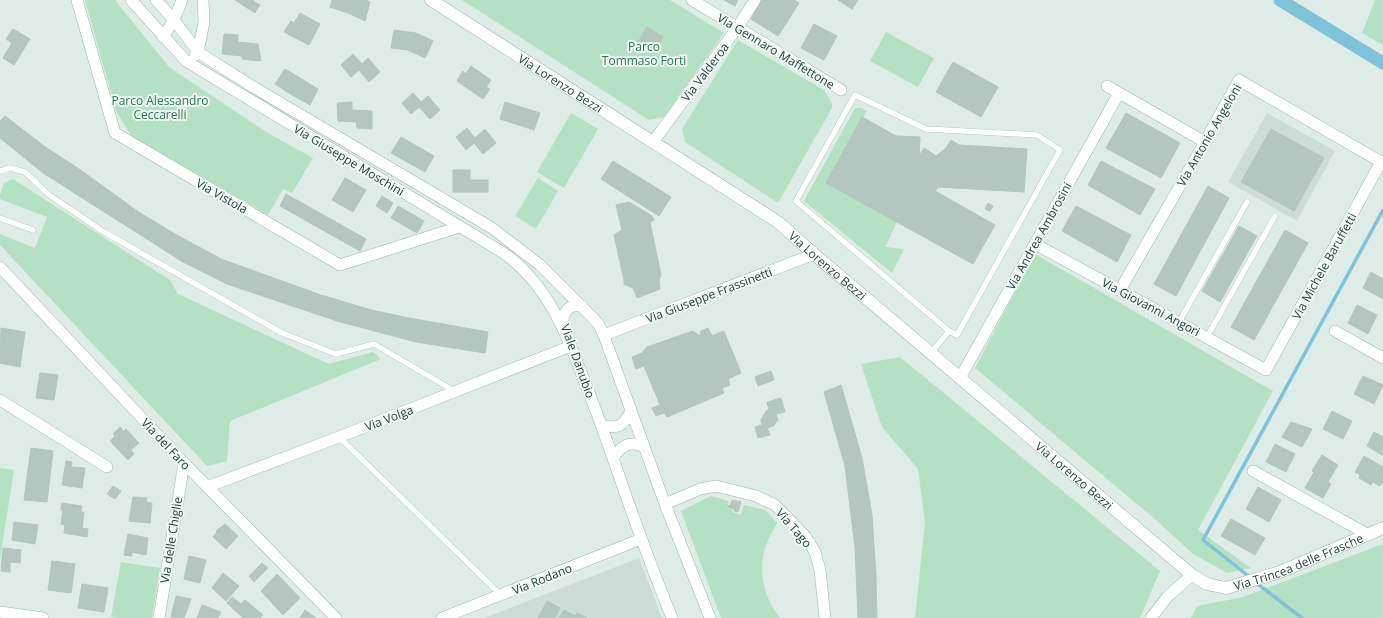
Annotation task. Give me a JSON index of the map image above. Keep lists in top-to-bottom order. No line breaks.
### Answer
{"streets":{"street":["Via Gennaro Maffettone","Via Valderoa","Via Lorenzo Bezzi","Via Antonio Angeloni","Via Giuseppe Moschini","Via Vistola","Via Andrea Ambrosini","Via Michele Baruffetti","Via Giuseppe Frassinetti","Via Giovanni Angori","Viale Danubio","Via Volga","Via del Faro","Via Tago","Via delle Chiglie","Via Trincea delle Frasche","Via Rodano"]},"crossings":[["Via Gennaro Maffettone","Via Valderoa"],["Via Valderoa","Via Lorenzo Bezzi"],["Via Lorenzo Bezzi","Via Andrea Ambrosini"],["Via Lorenzo Bezzi","Via Giuseppe Frassinetti"],["Via Lorenzo Bezzi","Via Trincea delle Frasche"],["Via Antonio Angeloni","Via Michele Baruffetti"],["Via Antonio Angeloni","Via Giovanni Angori"],["Via Giuseppe Moschini","Via Vistola"],["Via Giuseppe Moschini","Viale Danubio"],["Via Andrea Ambrosini","Via Giovanni Angori"],["Via Michele Baruffetti","Via Giovanni Angori"],["Viale Danubio","Via Volga"],["Viale Danubio","Via Rodano"],["Via Volga","Via del Faro"],["Via del Faro","Via delle Chiglie"]],"parks":["Parco Tommaso Forti","Parco Alessandro Ceccarelli"]}
